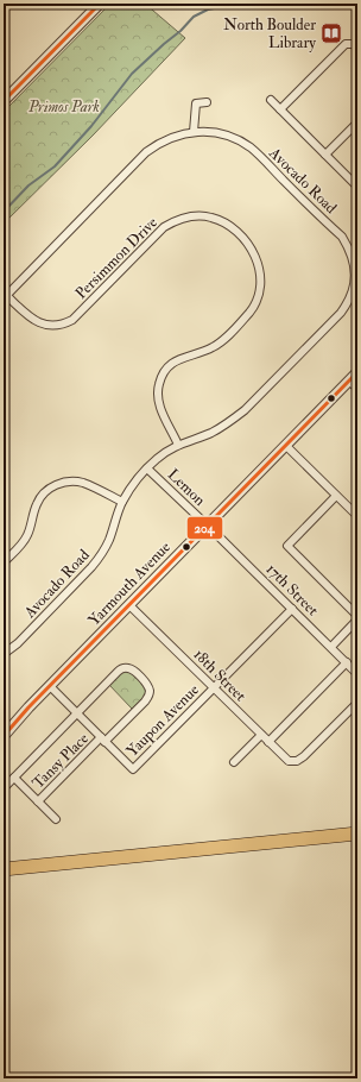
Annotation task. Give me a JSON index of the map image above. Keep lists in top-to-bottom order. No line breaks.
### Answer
{"streets":{"street":["Avocado Road","Persimmon Drive","Lemon","Yarmouth Avenue","17th Street","18th Street","Yaupon Avenue","Tansy Place"]},"crossings":[["Avocado Road","Persimmon Drive"],["Avocado Road","Lemon"],["Lemon","Yarmouth Avenue"],["Lemon","17th Street"],["Yarmouth Avenue","17th Street"],["Yarmouth Avenue","18th Street"],["17th Street","Yaupon Avenue"],["18th Street","Yaupon Avenue"],["Yaupon Avenue","Tansy Place"]],"parks":["Primos Park"],"places":{"library":["North Boulder Library"]},"lines":["transit line 204"]}
